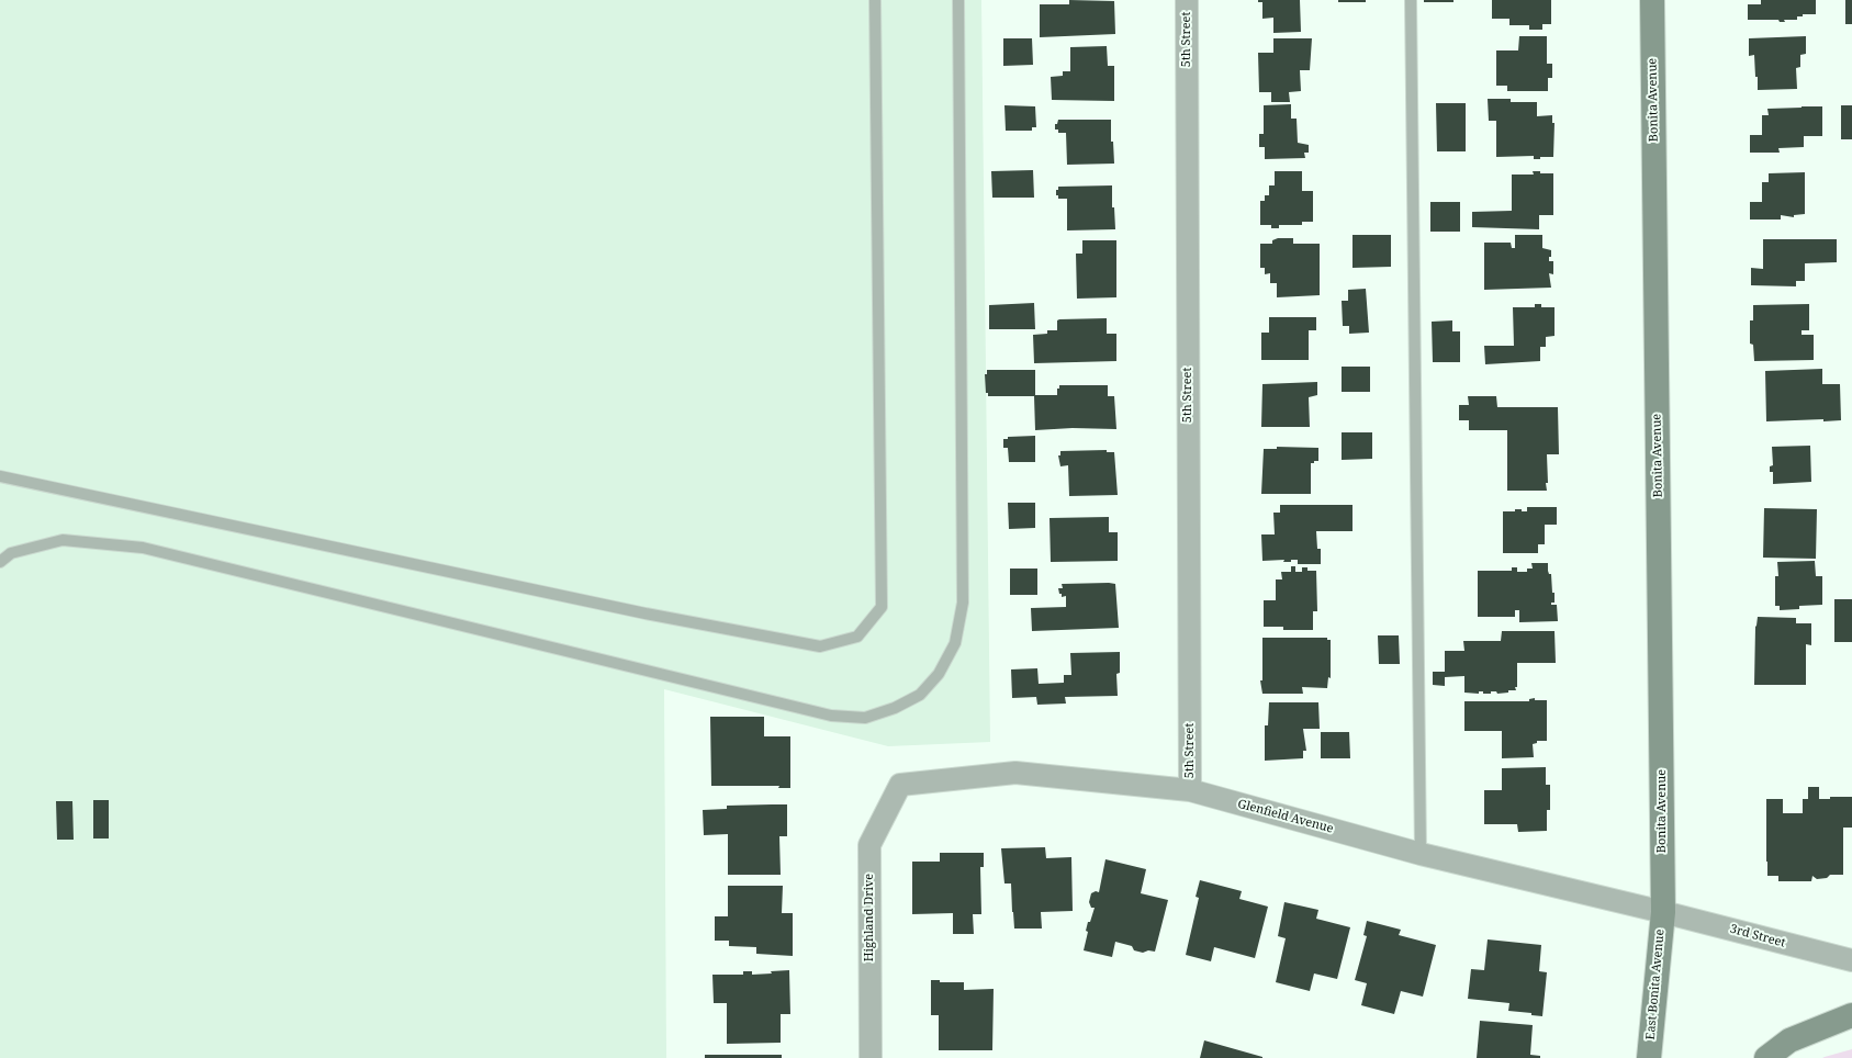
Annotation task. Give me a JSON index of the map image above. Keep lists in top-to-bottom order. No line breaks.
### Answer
{"streets":{"main road":["Bonita Avenue","East Bonita Avenue"],"street":["5th Street","Glenfield Avenue","Highland Drive","3rd Street"]},"crossings":[["5th Street","Glenfield Avenue"],["Bonita Avenue","Glenfield Avenue"],["Bonita Avenue","3rd Street"],["Bonita Avenue","East Bonita Avenue"],["Glenfield Avenue","Highland Drive"],["Glenfield Avenue","3rd Street"],["Glenfield Avenue","East Bonita Avenue"],["3rd Street","East Bonita Avenue"]]}
